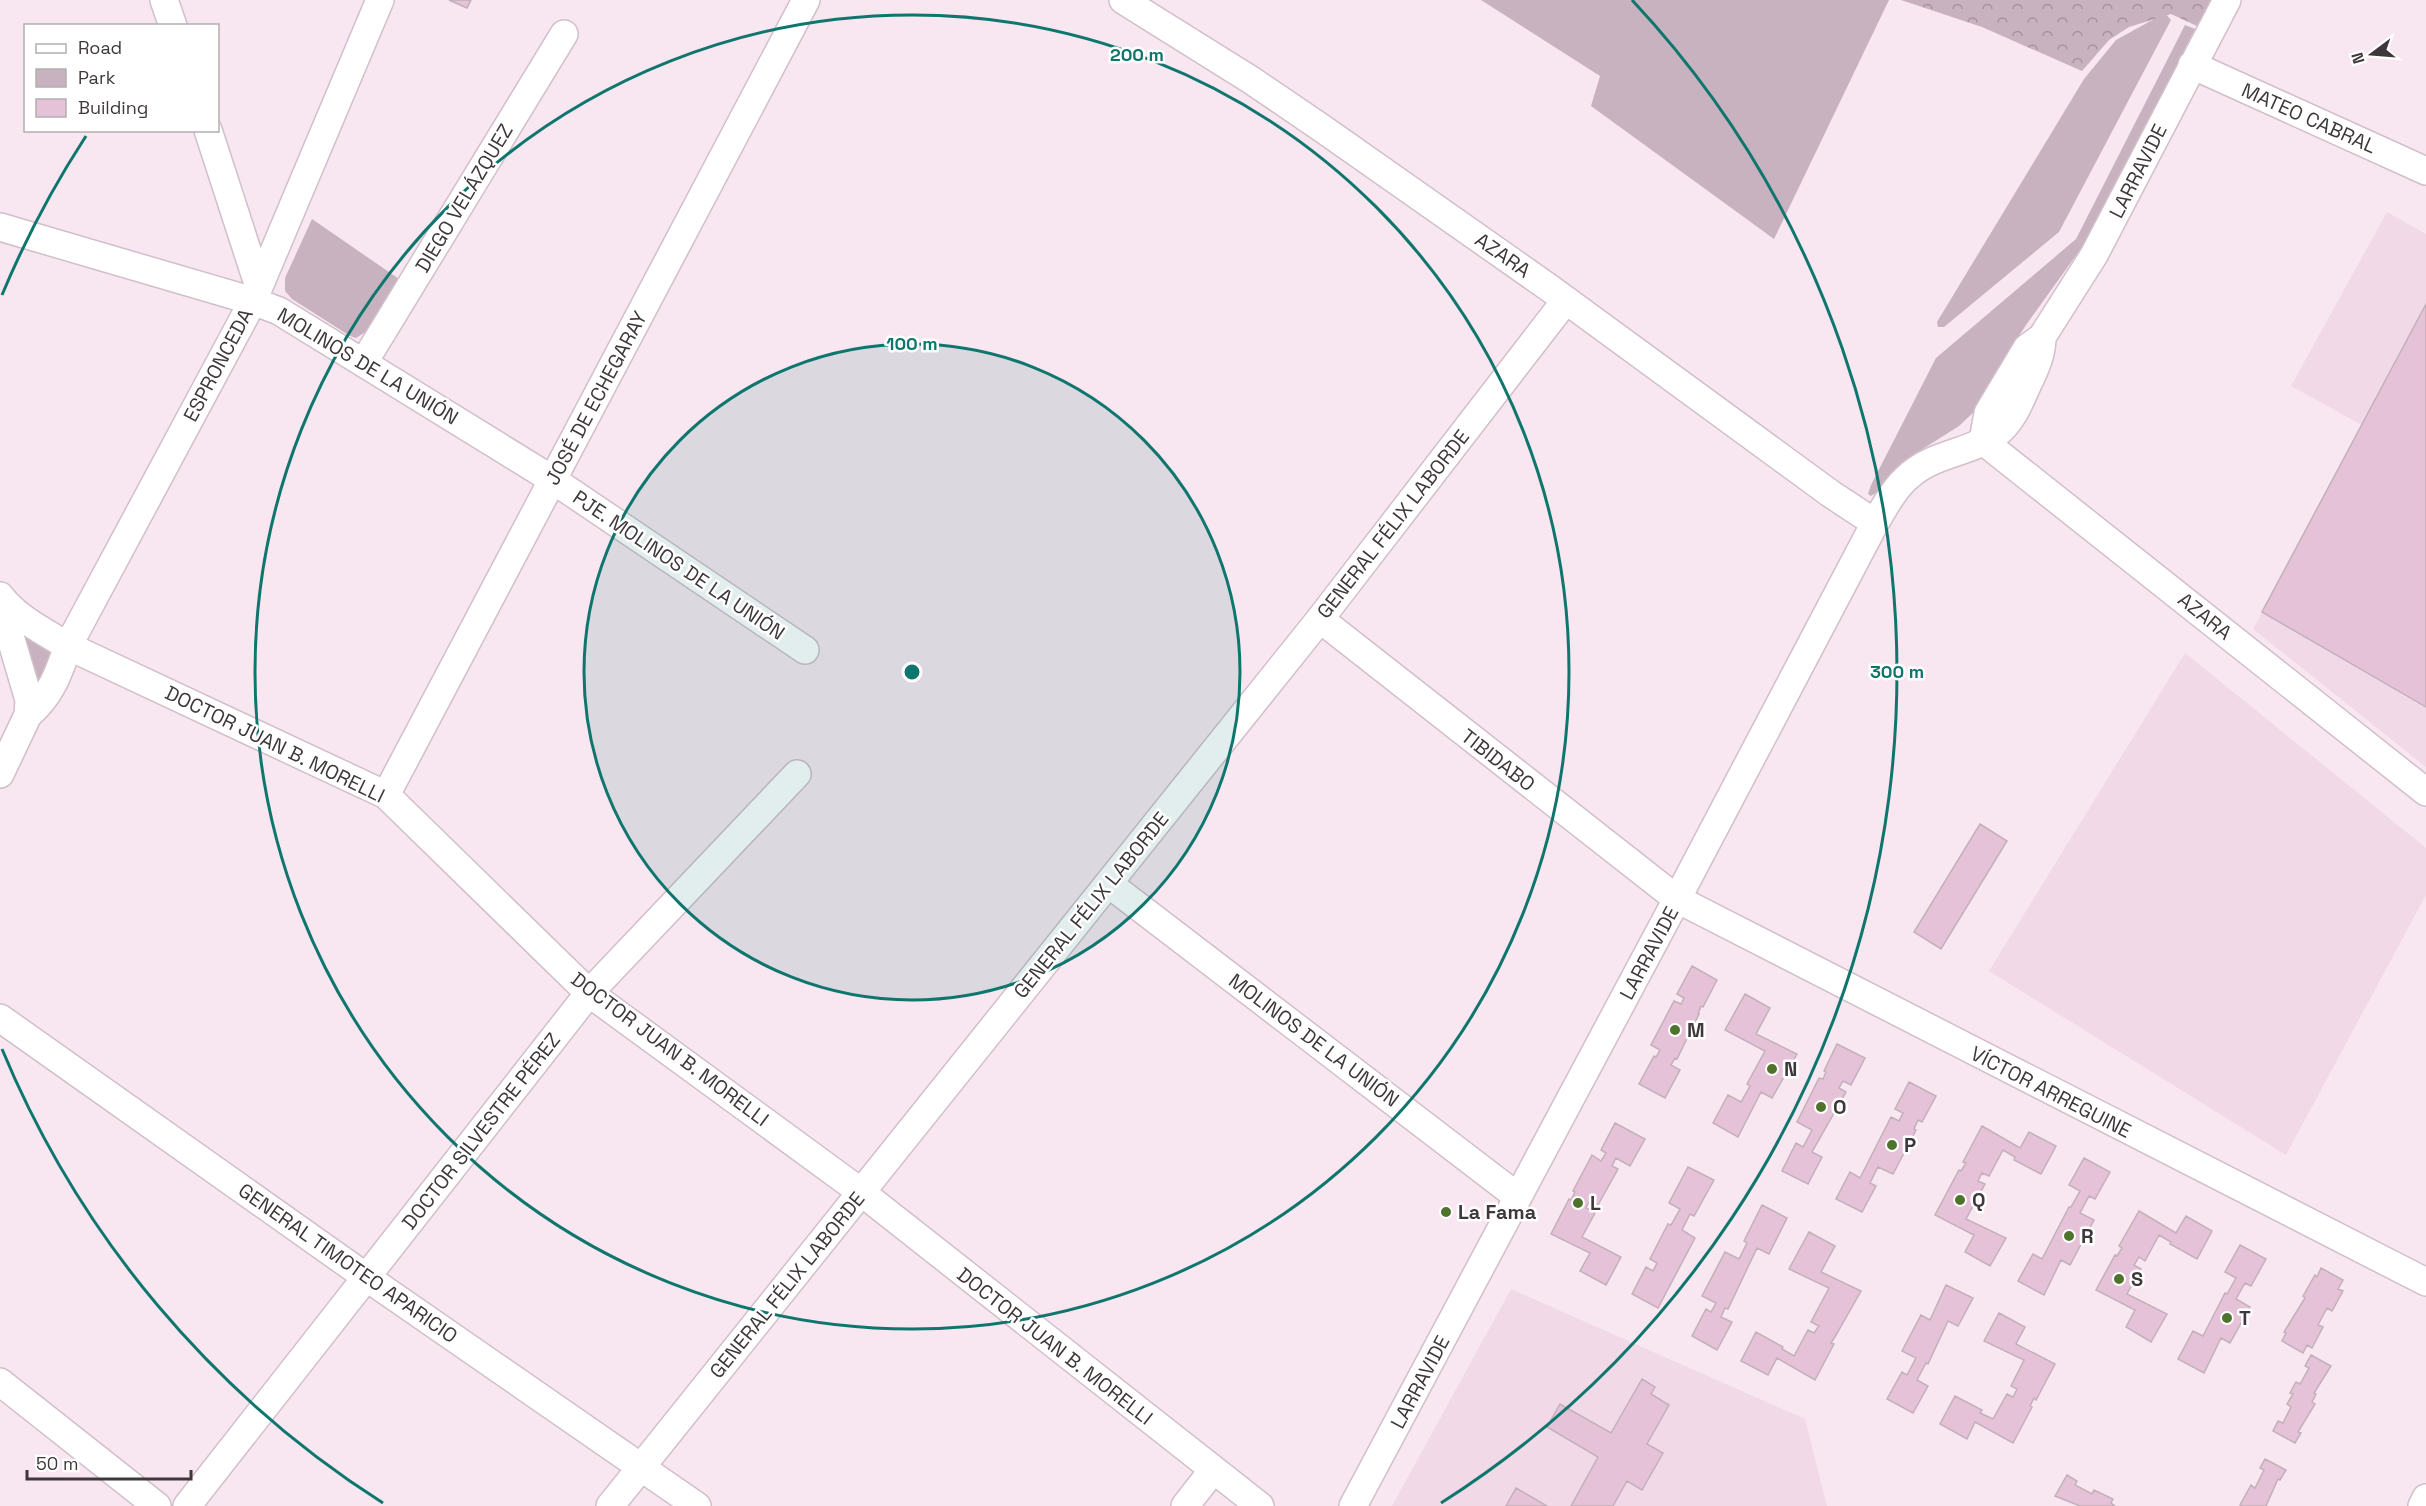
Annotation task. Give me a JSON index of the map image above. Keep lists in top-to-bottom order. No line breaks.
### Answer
{"streets":{"street":["MATEO CABRAL","LARRAVIDE","DIEGO VELÁZQUEZ","AZARA","ESPRONCEDA","MOLINOS DE LA UNIÓN","JOSÉ DE ECHEGARAY","GENERAL FÉLIX LABORDE","PJE. MOLINOS DE LA UNIÓN","DOCTOR JUAN B. MORELLI","TIBIDABO","VÍCTOR ARREGUINE","DOCTOR SILVESTRE PÉREZ","GENERAL TIMOTEO APARICIO"]},"crossings":[["MATEO CABRAL","LARRAVIDE"],["LARRAVIDE","AZARA"],["LARRAVIDE","MOLINOS DE LA UNIÓN"],["LARRAVIDE","TIBIDABO"],["LARRAVIDE","VÍCTOR ARREGUINE"],["DIEGO VELÁZQUEZ","MOLINOS DE LA UNIÓN"],["AZARA","GENERAL FÉLIX LABORDE"],["ESPRONCEDA","MOLINOS DE LA UNIÓN"],["ESPRONCEDA","DOCTOR JUAN B. MORELLI"],["MOLINOS DE LA UNIÓN","JOSÉ DE ECHEGARAY"],["MOLINOS DE LA UNIÓN","GENERAL FÉLIX LABORDE"],["MOLINOS DE LA UNIÓN","PJE. MOLINOS DE LA UNIÓN"],["JOSÉ DE ECHEGARAY","PJE. MOLINOS DE LA UNIÓN"],["JOSÉ DE ECHEGARAY","DOCTOR JUAN B. MORELLI"],["GENERAL FÉLIX LABORDE","DOCTOR JUAN B. MORELLI"],["GENERAL FÉLIX LABORDE","TIBIDABO"],["GENERAL FÉLIX LABORDE","GENERAL TIMOTEO APARICIO"],["DOCTOR JUAN B. MORELLI","DOCTOR SILVESTRE PÉREZ"],["TIBIDABO","VÍCTOR ARREGUINE"],["DOCTOR SILVESTRE PÉREZ","GENERAL TIMOTEO APARICIO"]],"places":["M","N","O","P","Q","L","La Fama","R","S","T"],"legend":["Road","Park","Building"],"scale_bar":"50 m","north":"left","rings":["200 m","100 m","300 m"]}
